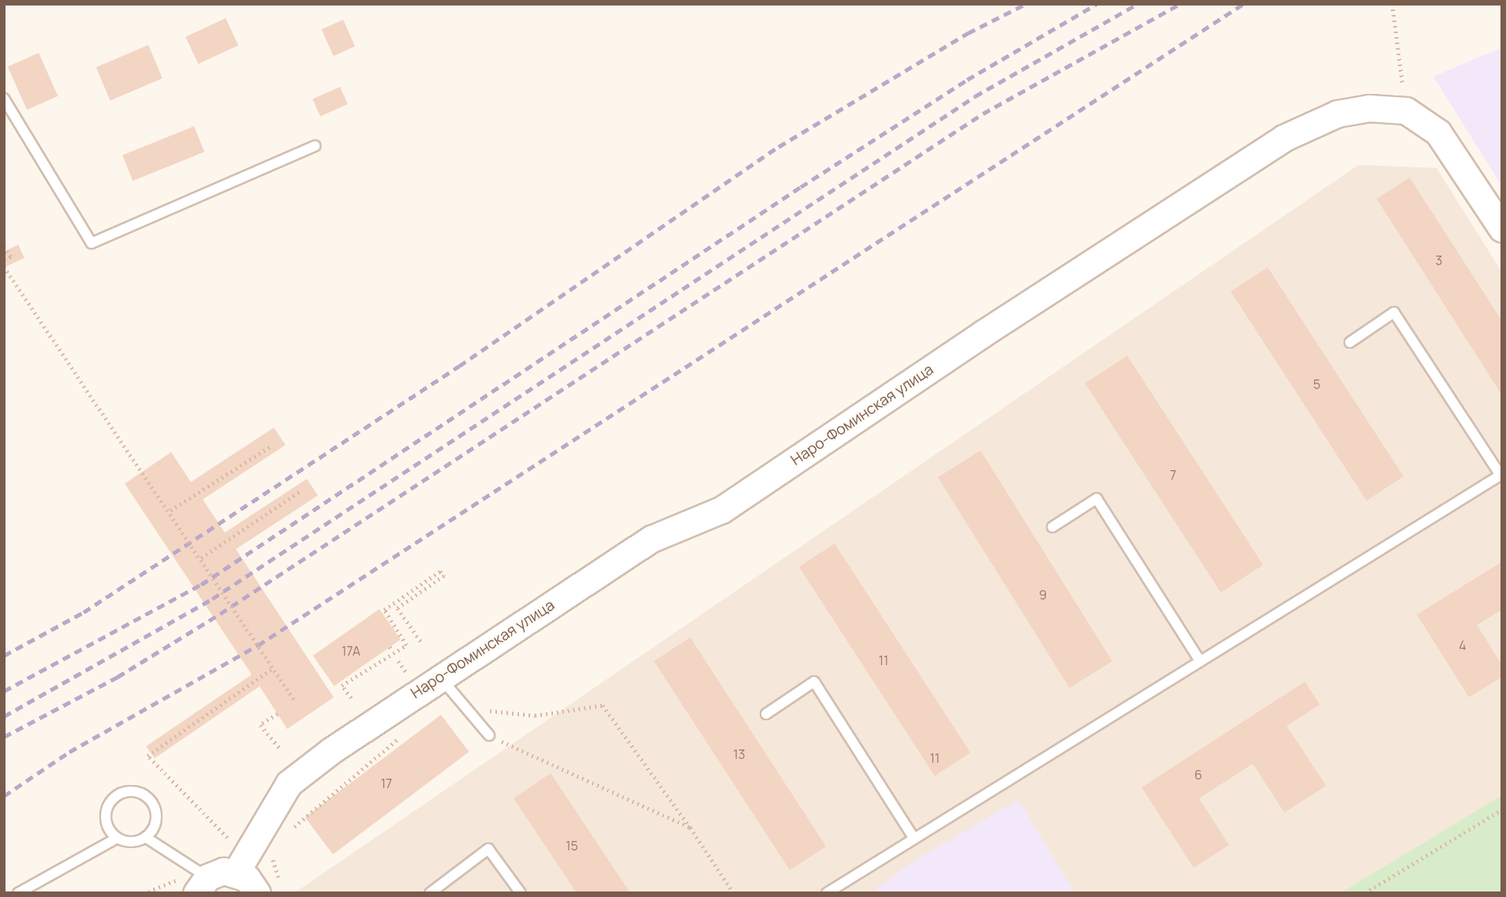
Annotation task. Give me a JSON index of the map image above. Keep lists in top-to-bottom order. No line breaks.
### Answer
{"streets":{"street":["Наро-Фоминская улица"]},"house_numbers":["3","5","7","9","4","17А","11","13","11","6","17","15"]}
